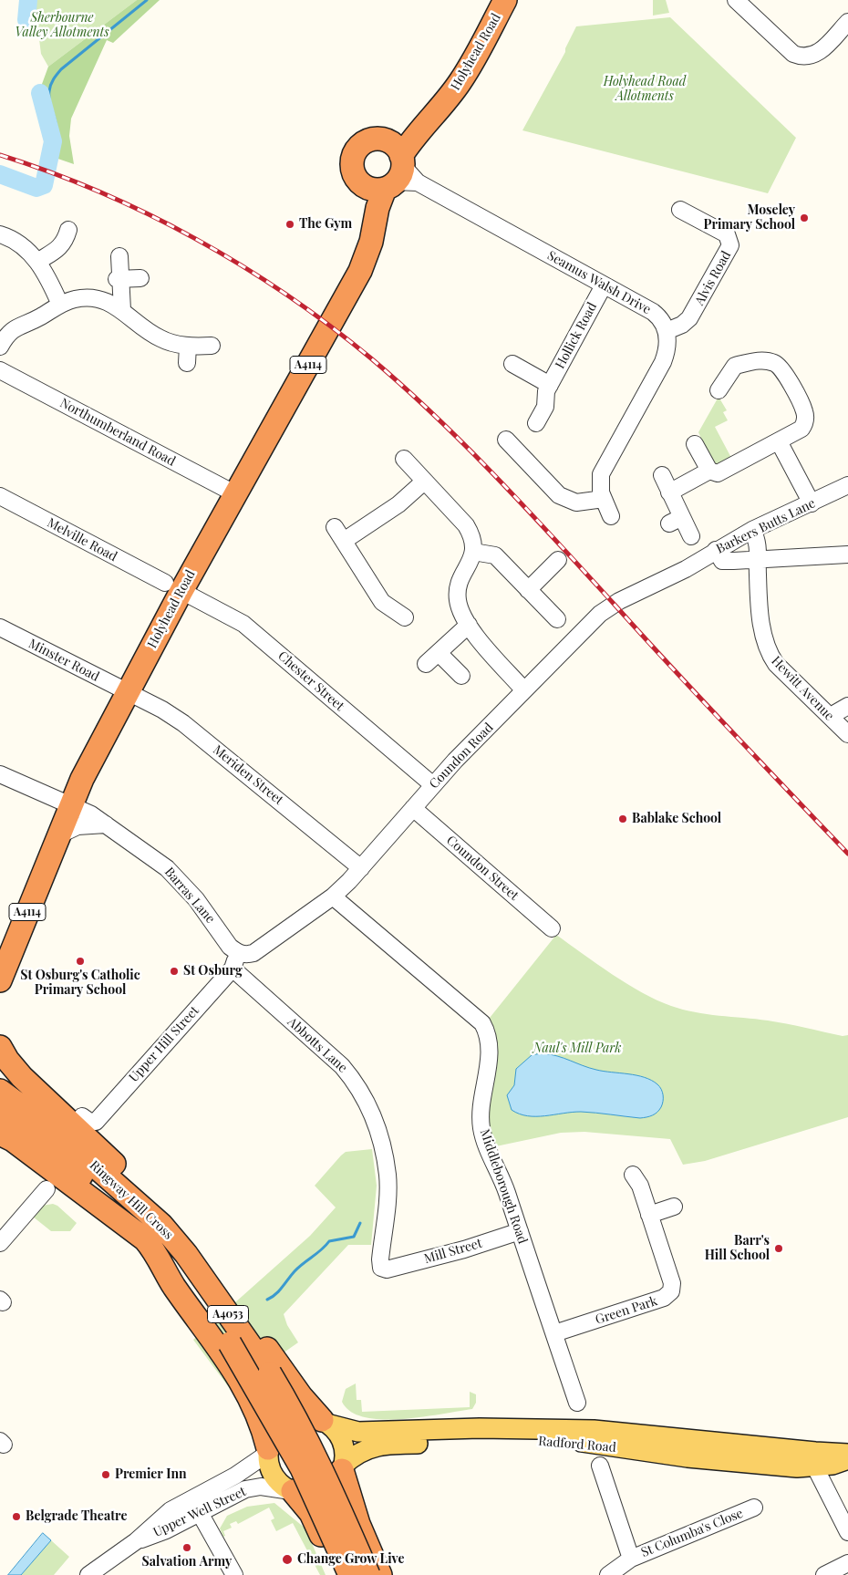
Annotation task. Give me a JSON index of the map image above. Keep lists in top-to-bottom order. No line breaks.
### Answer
{"streets":{"highway":["Holyhead Road","A4114","Ringway Hill Cross","A4053"],"main road":["Radford Road"],"street":["Alvis Road","Seamus Walsh Drive","Hollick Road","Northumberland Road","Barkers Butts Lane","Melville Road","Minster Road","Chester Street","Hewitt Avenue","Coundon Road","Meriden Street","Coundon Street","Barras Lane","Upper Hill Street","Abbotts Lane","Middleborough Road","Mill Street","Green Park","Upper Well Street","St Columba's Close"]},"crossings":[["Holyhead Road","Seamus Walsh Drive"],["Holyhead Road","Northumberland Road"],["Holyhead Road","Melville Road"],["Holyhead Road","Minster Road"],["Holyhead Road","Chester Street"],["Holyhead Road","Meriden Street"],["Holyhead Road","Barras Lane"],["Alvis Road","Seamus Walsh Drive"],["Seamus Walsh Drive","Hollick Road"],["Barkers Butts Lane","Hewitt Avenue"],["Barkers Butts Lane","Coundon Road"],["Melville Road","Chester Street"],["Minster Road","Meriden Street"],["Chester Street","Coundon Road"],["Coundon Road","Meriden Street"],["Coundon Road","Coundon Street"],["Coundon Road","Barras Lane"],["Coundon Road","Upper Hill Street"],["Coundon Road","Middleborough Road"],["Barras Lane","Upper Hill Street"],["Upper Hill Street","Abbotts Lane"],["Abbotts Lane","Mill Street"],["Middleborough Road","Mill Street"],["Middleborough Road","Green Park"],["Ringway Hill Cross","A4053"],["Ringway Hill Cross","Radford Road"],["A4053","Radford Road"],["Radford Road","Upper Well Street"]],"parks":["Sherbourne Valley Allotments","Holyhead Road Allotments","Naul's Mill Park"],"places":["Moseley Primary School","The Gym","Bablake School","St Osburg's Catholic Primary School","St Osburg","Barr's Hill School","Premier Inn","Belgrade Theatre","Salvation Army","Change Grow Live"]}
